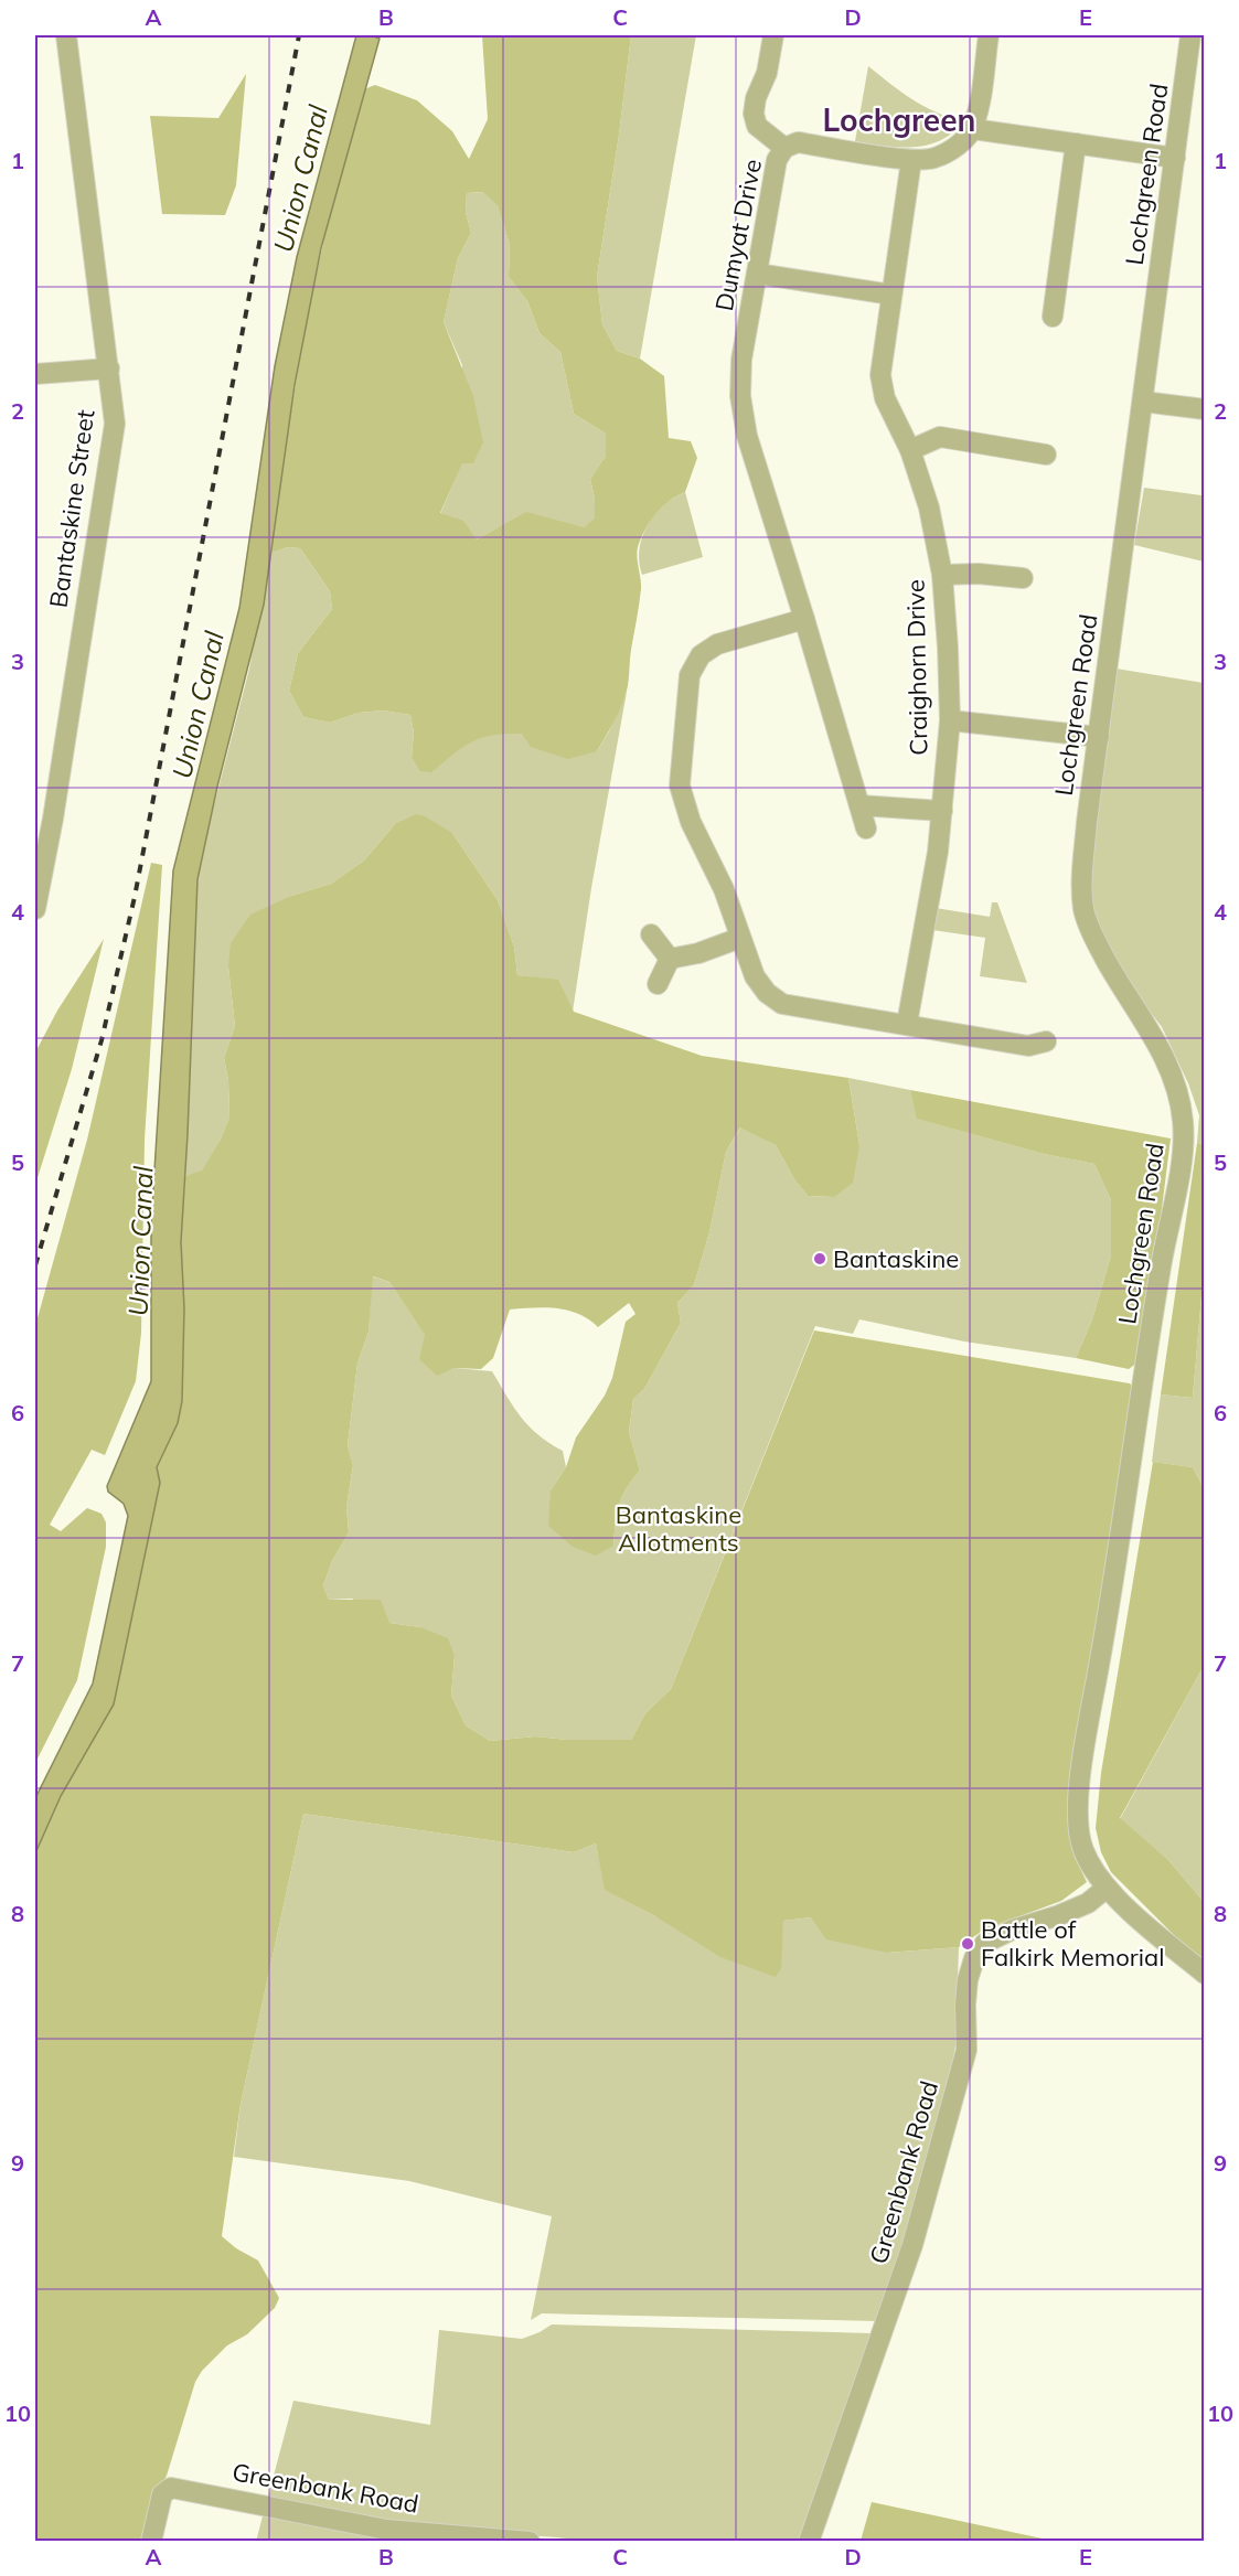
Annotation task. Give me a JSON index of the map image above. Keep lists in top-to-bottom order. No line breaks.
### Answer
{"streets":{"street":["Lochgreen Road","Dumyat Drive","Bantaskine Street","Craighorn Drive","Greenbank Road"]},"crossings":[["Lochgreen Road","Greenbank Road"],["Dumyat Drive","Craighorn Drive"]],"districts":["Lochgreen"],"water":["Union Canal"],"parks":["Bantaskine Allotments"],"places":["Bantaskine","Battle of Falkirk Memorial"],"grid":{"columns":["A","B","C","D","E"],"rows":["1","2","3","4","5","6","7","8","9","10"]}}
